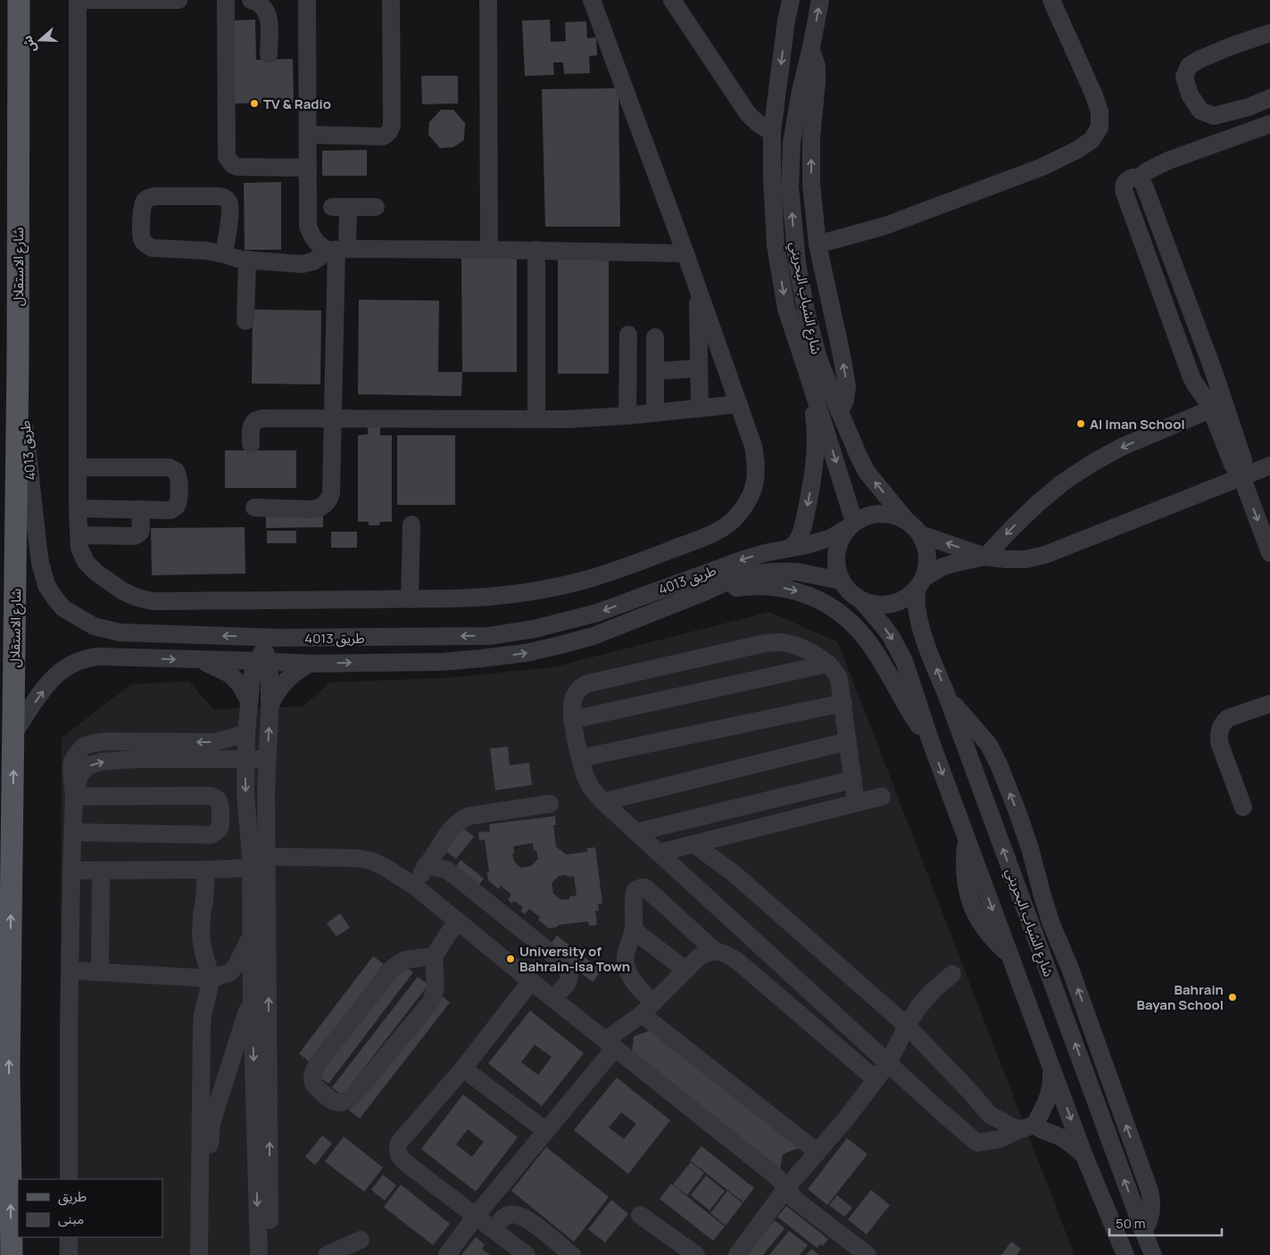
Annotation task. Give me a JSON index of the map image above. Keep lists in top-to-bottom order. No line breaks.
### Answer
{"streets":{"main road":["شارع الاستقلال"],"street":["شارع الشباب البحريني","طريق 4013"]},"crossings":[["شارع الاستقلال","طريق 4013"],["شارع الشباب البحريني","طريق 4013"]],"one_way":["شارع الاستقلال"],"places":["TV & Radio","Al Iman School","University of Bahrain-Isa Town","Bahrain Bayan School"],"legend":["طريق","مبنى"],"scale_bar":"50 m","north":"left"}
